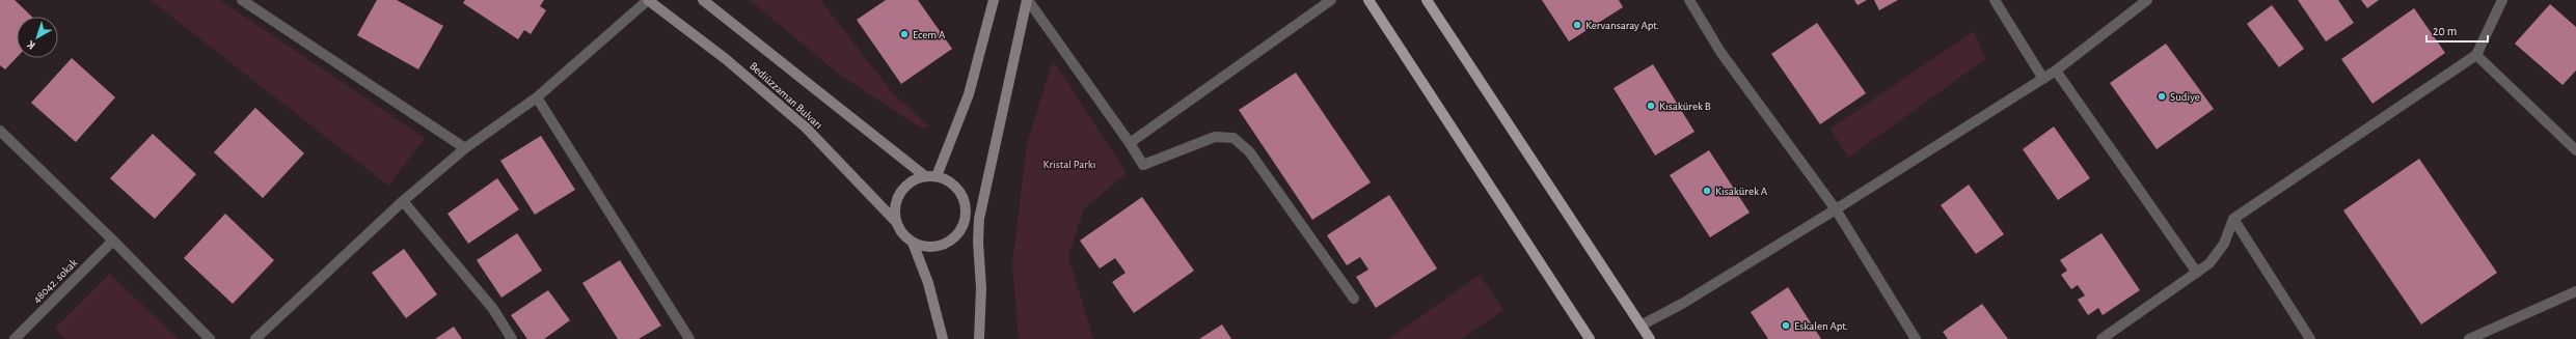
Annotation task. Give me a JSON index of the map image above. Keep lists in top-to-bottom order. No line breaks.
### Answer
{"streets":{"street":["Bediüzzaman Bulvarı","48042. sokak"]},"parks":["Kristal Parkı"],"places":["Kervansaray Apt.","Ecem A","Sudiye","Kısakürek B","Kısakürek A","Eskalen Apt."],"scale_bar":"20 m","north":"bottom left"}
